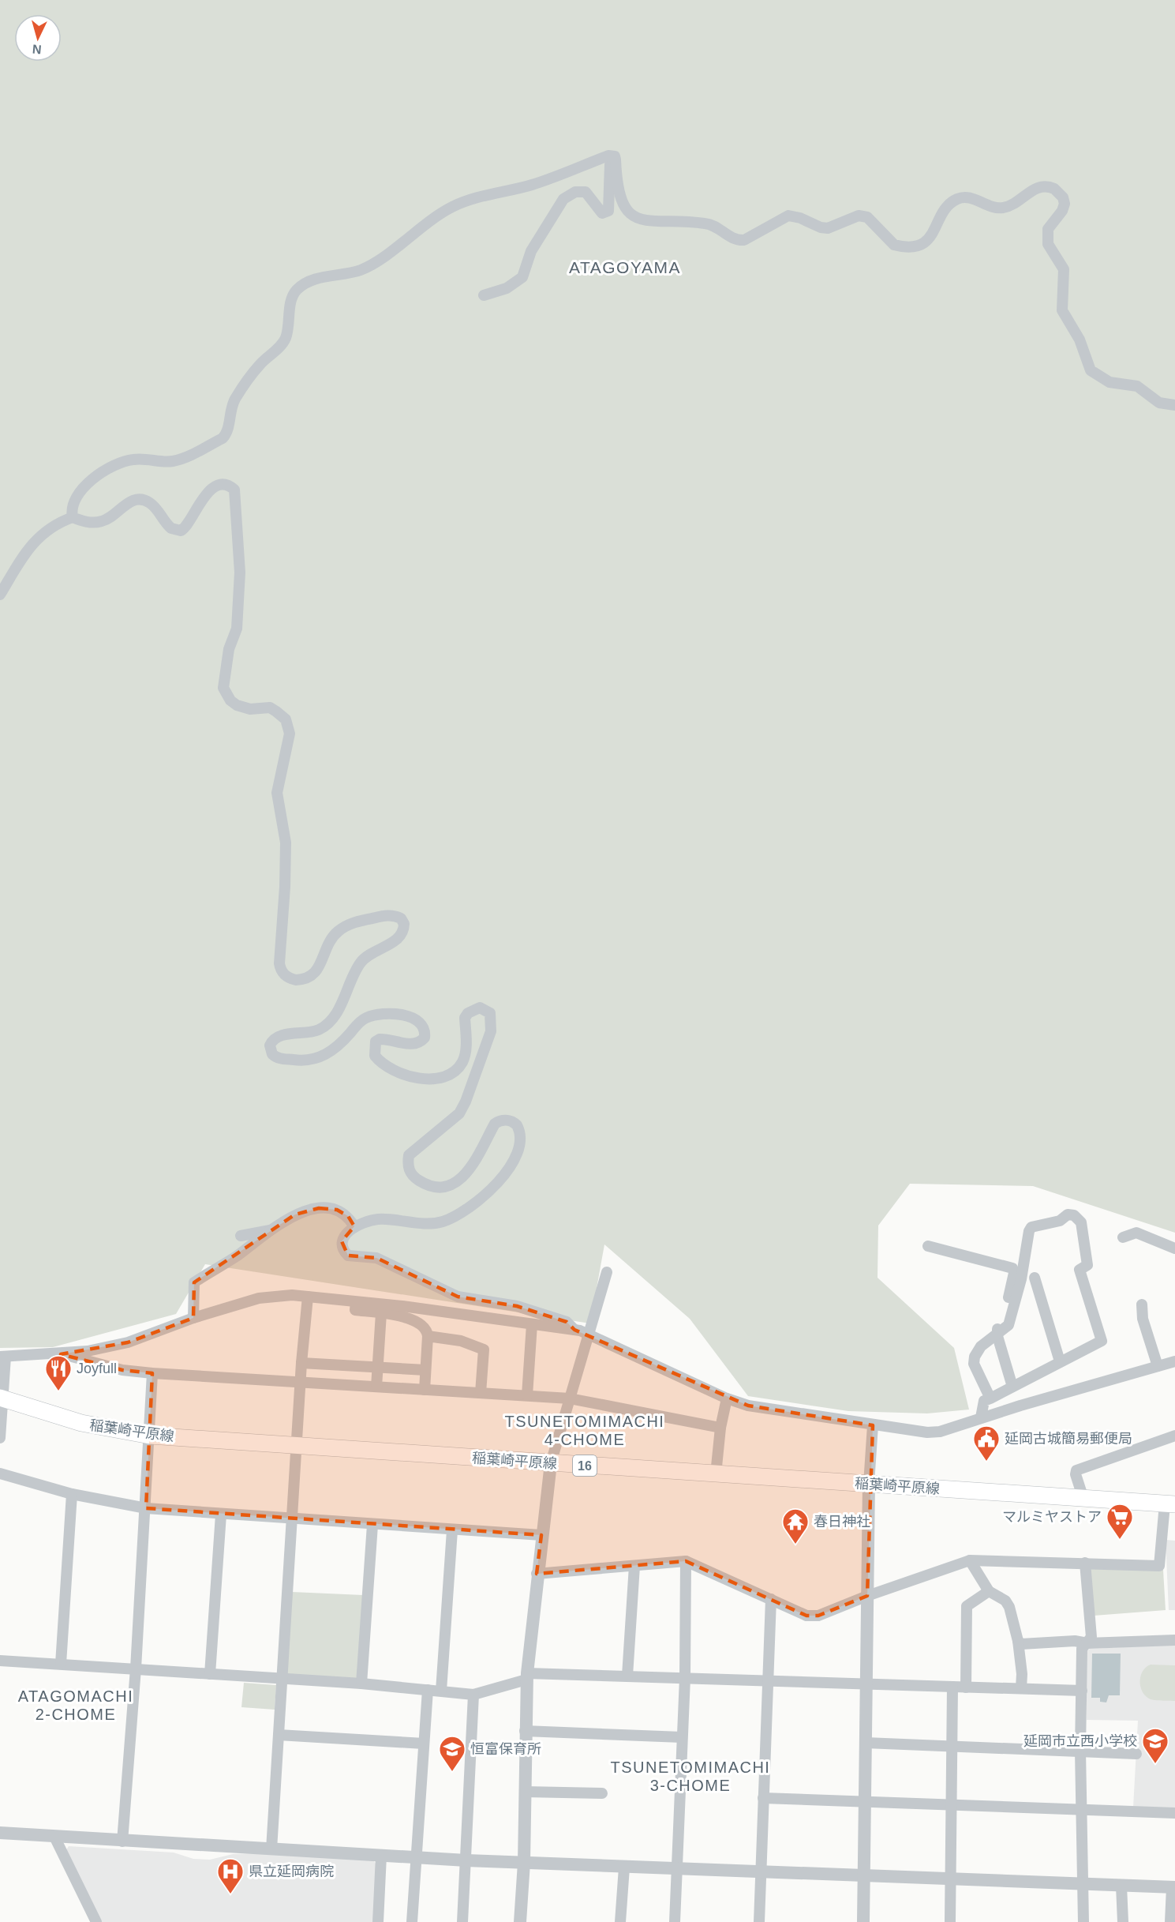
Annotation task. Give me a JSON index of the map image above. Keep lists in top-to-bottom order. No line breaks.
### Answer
{"streets":{"main road":["稲葉崎平原線","16"]},"districts":["ATAGOYAMA","TSUNETOMIMACHI 4-CHOME","ATAGOMACHI 2-CHOME","TSUNETOMIMACHI 3-CHOME"],"places":{"restaurant":["Joyfull"],"public building":["延岡古城簡易郵便局"],"supermarket":["マルミヤストア"],"temple":["春日神社"],"school or university":["延岡市立西小学校","恒富保育所"],"hospital":["県立延岡病院"]},"north":"bottom"}
